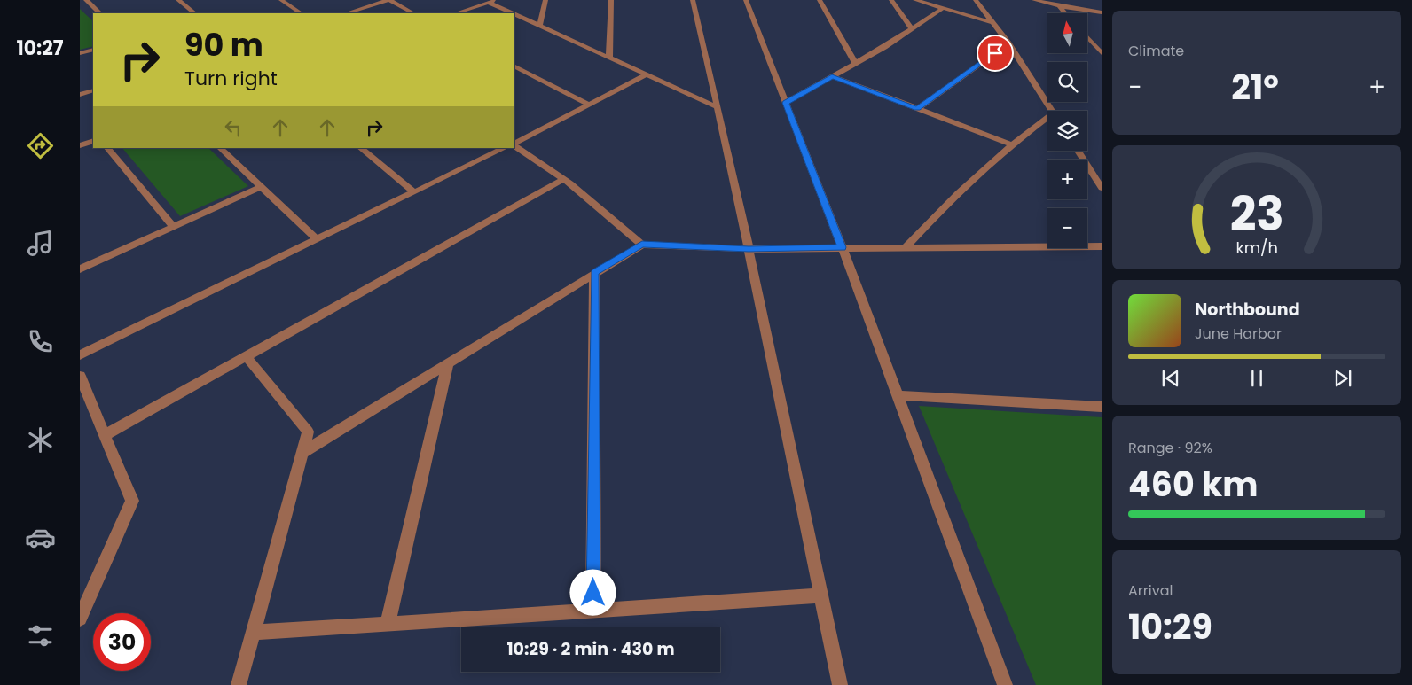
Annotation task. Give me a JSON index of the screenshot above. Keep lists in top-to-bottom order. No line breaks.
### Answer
{"north":"top","page":{"tabs":"10:27","tile":["Climate",["Range · 92%","460 km"],["Arrival","10:29"]],"map_buttons":["+","−"],"turn":["90 m","Turn right"],"heat":["−","21°","+"],"song":["Northbound","June Harbor"],"limit":"30","trip":"10:29 · 2 min · 430 m","gauge":["23","km/h"]}}
